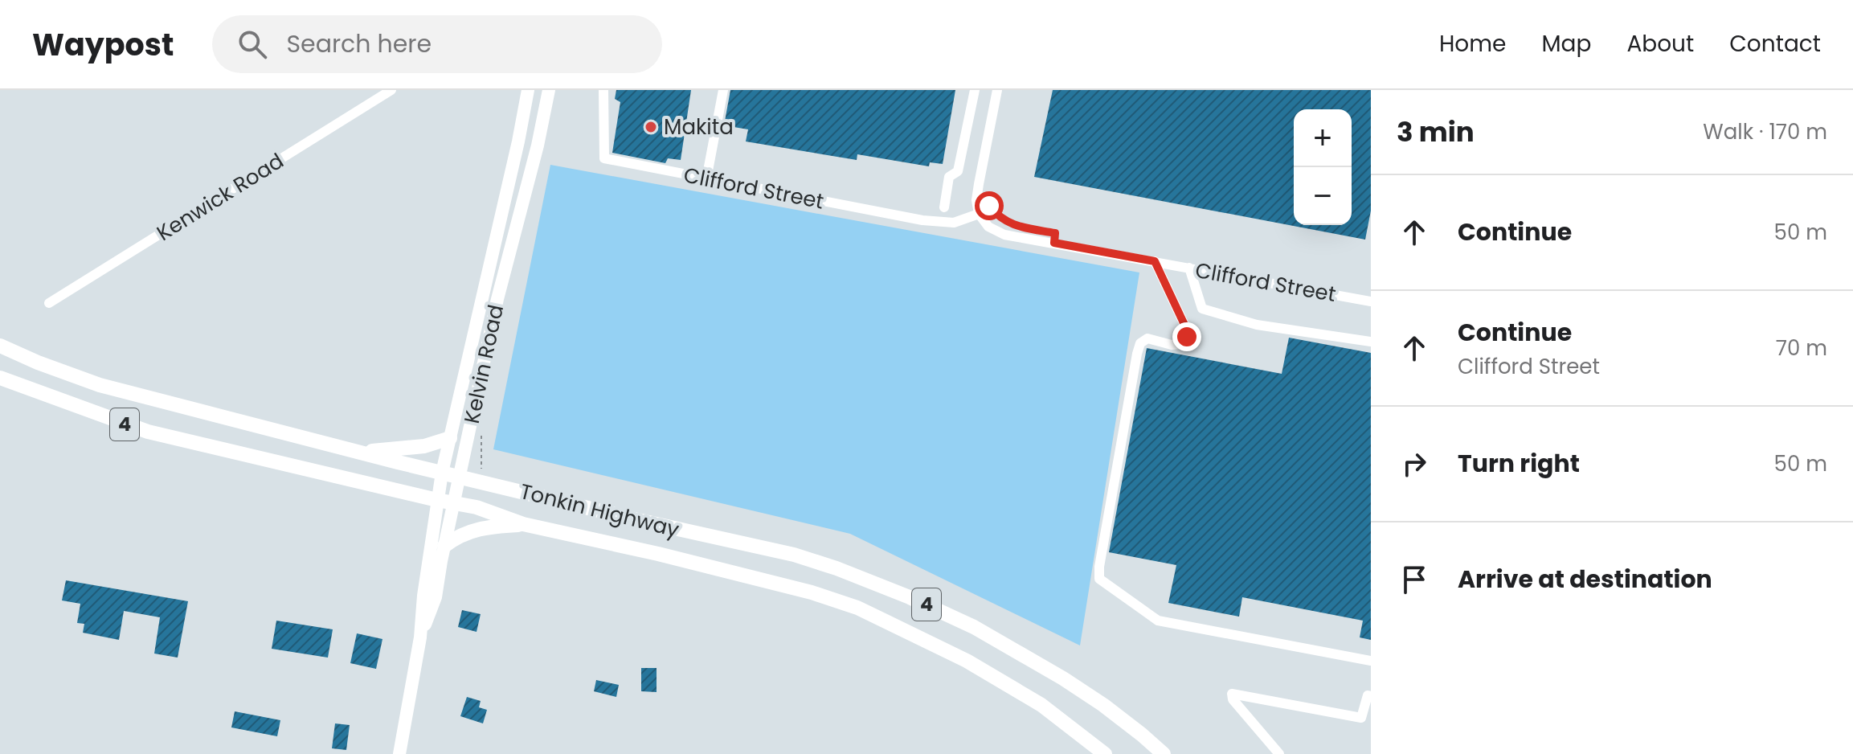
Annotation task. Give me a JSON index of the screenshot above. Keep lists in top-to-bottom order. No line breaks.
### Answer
{"streets":{"highway":["4","Tonkin Highway"],"main road":["Kelvin Road"],"street":["Clifford Street","Kenwick Road"]},"crossings":[["Kelvin Road","Tonkin Highway"]],"places":["Makita"],"page":{"header":"Waypost","search":"Search here","nav":["Home","Map","About","Contact"],"heading":["3 min","Walk · 170 m"],"map_buttons":["+","−"],"list":[["Continue","50 m"],["Continue","Clifford Street","70 m"],["Turn right","50 m"],"Arrive at destination"]}}
